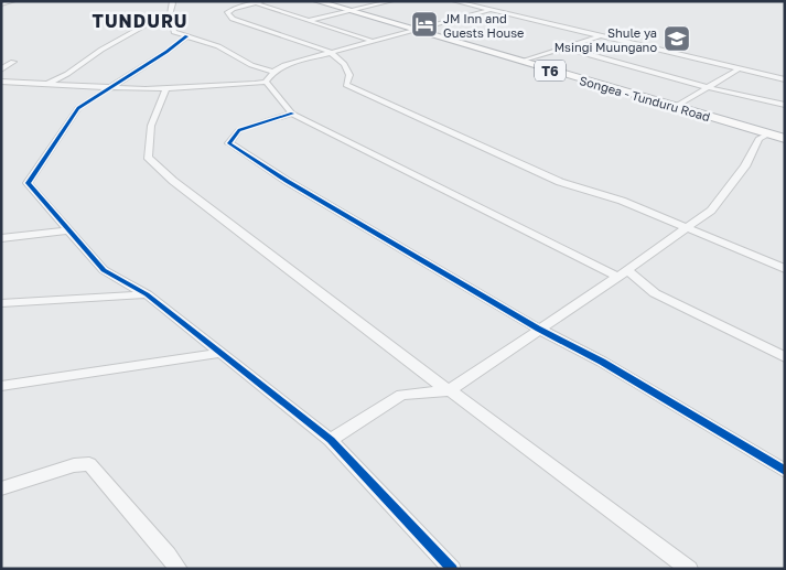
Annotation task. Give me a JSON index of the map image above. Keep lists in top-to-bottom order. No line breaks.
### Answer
{"streets":{"highway":["T6","Songea - Tunduru Road"]},"districts":["TUNDURU"],"places":{"hotel":["JM Inn and Guests House"],"school or university":["Shule ya Msingi Muungano"]}}
